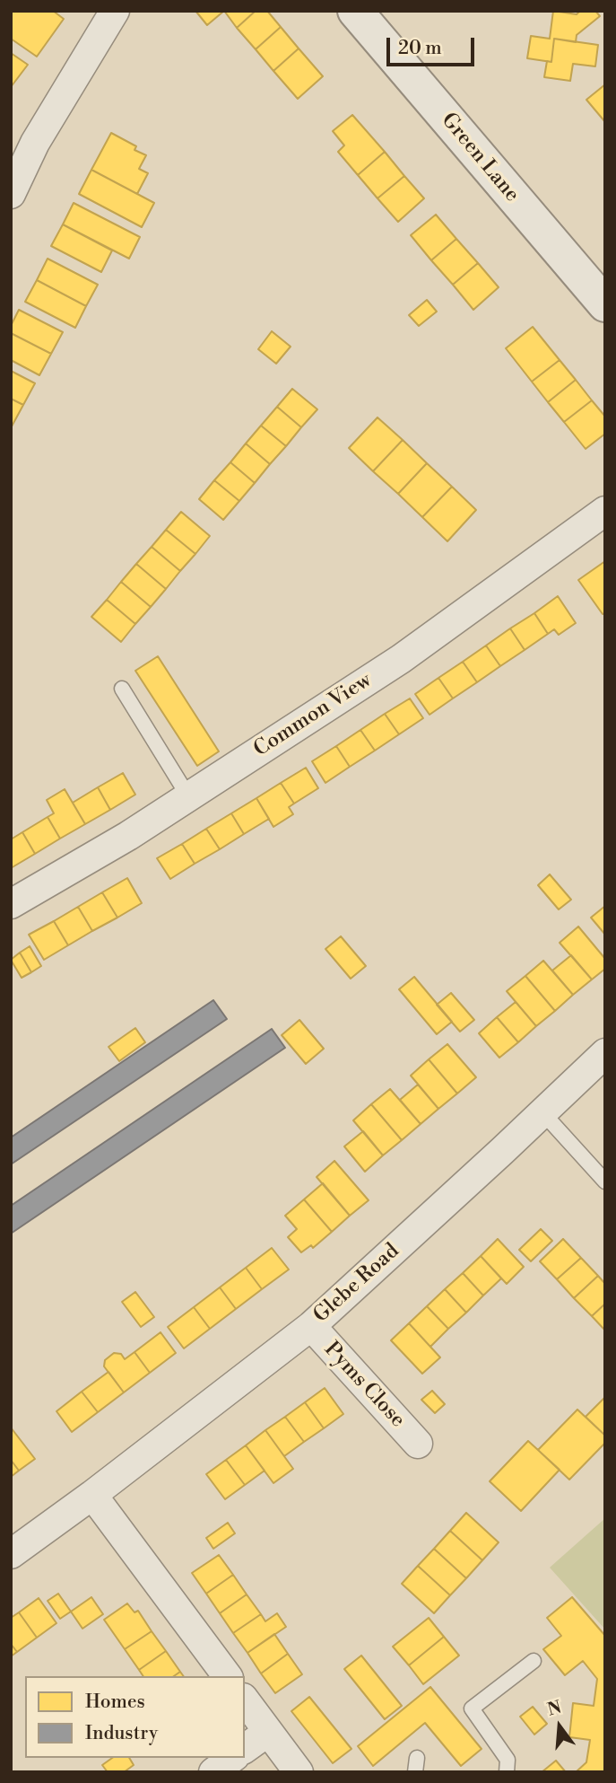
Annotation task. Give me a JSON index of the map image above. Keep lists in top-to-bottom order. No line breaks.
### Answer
{"streets":{"street":["Green Lane","Common View","Glebe Road","Pyms Close"]},"crossings":[["Glebe Road","Pyms Close"]],"legend":["Homes","Industry"],"scale_bar":"20 m","north":"top"}
